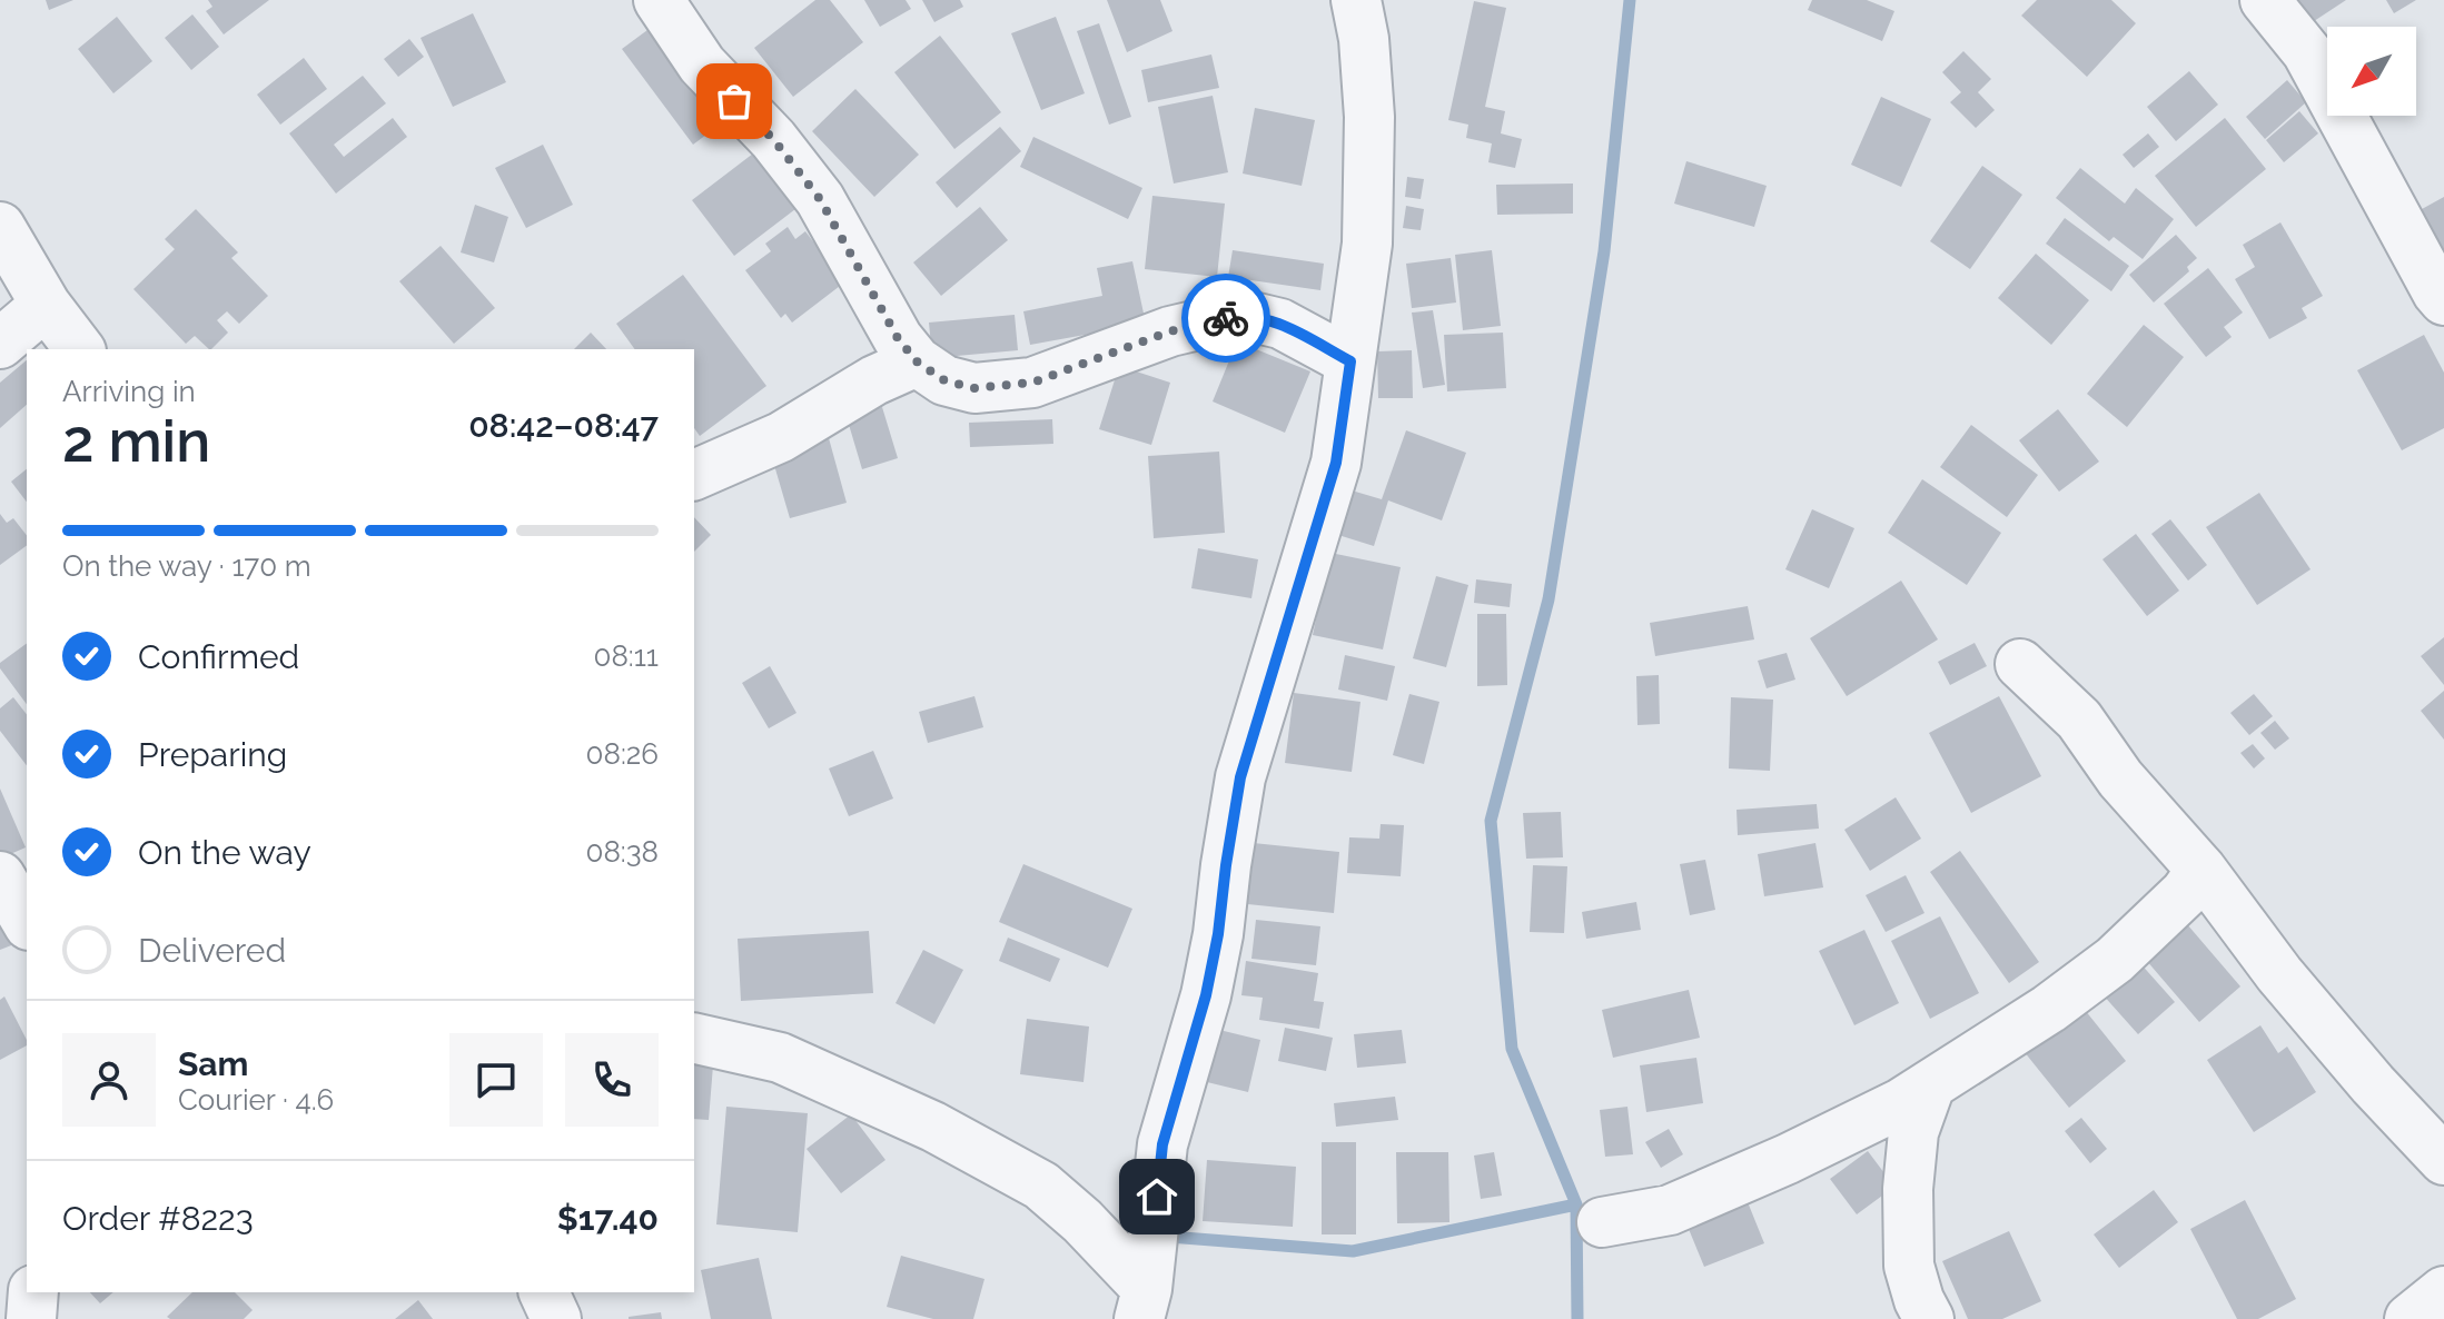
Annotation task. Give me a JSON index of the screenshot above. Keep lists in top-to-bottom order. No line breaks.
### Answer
{"north":"bottom left","page":{"heading":["2 min","Arriving in","08:42–08:47"],"panel":["Sam","Courier · 4.6","Order #8223","$17.40"],"bar":"On the way · 170 m","list":[["Confirmed","08:11"],["Preparing","08:26"],["On the way","08:38"],"Delivered"]}}
